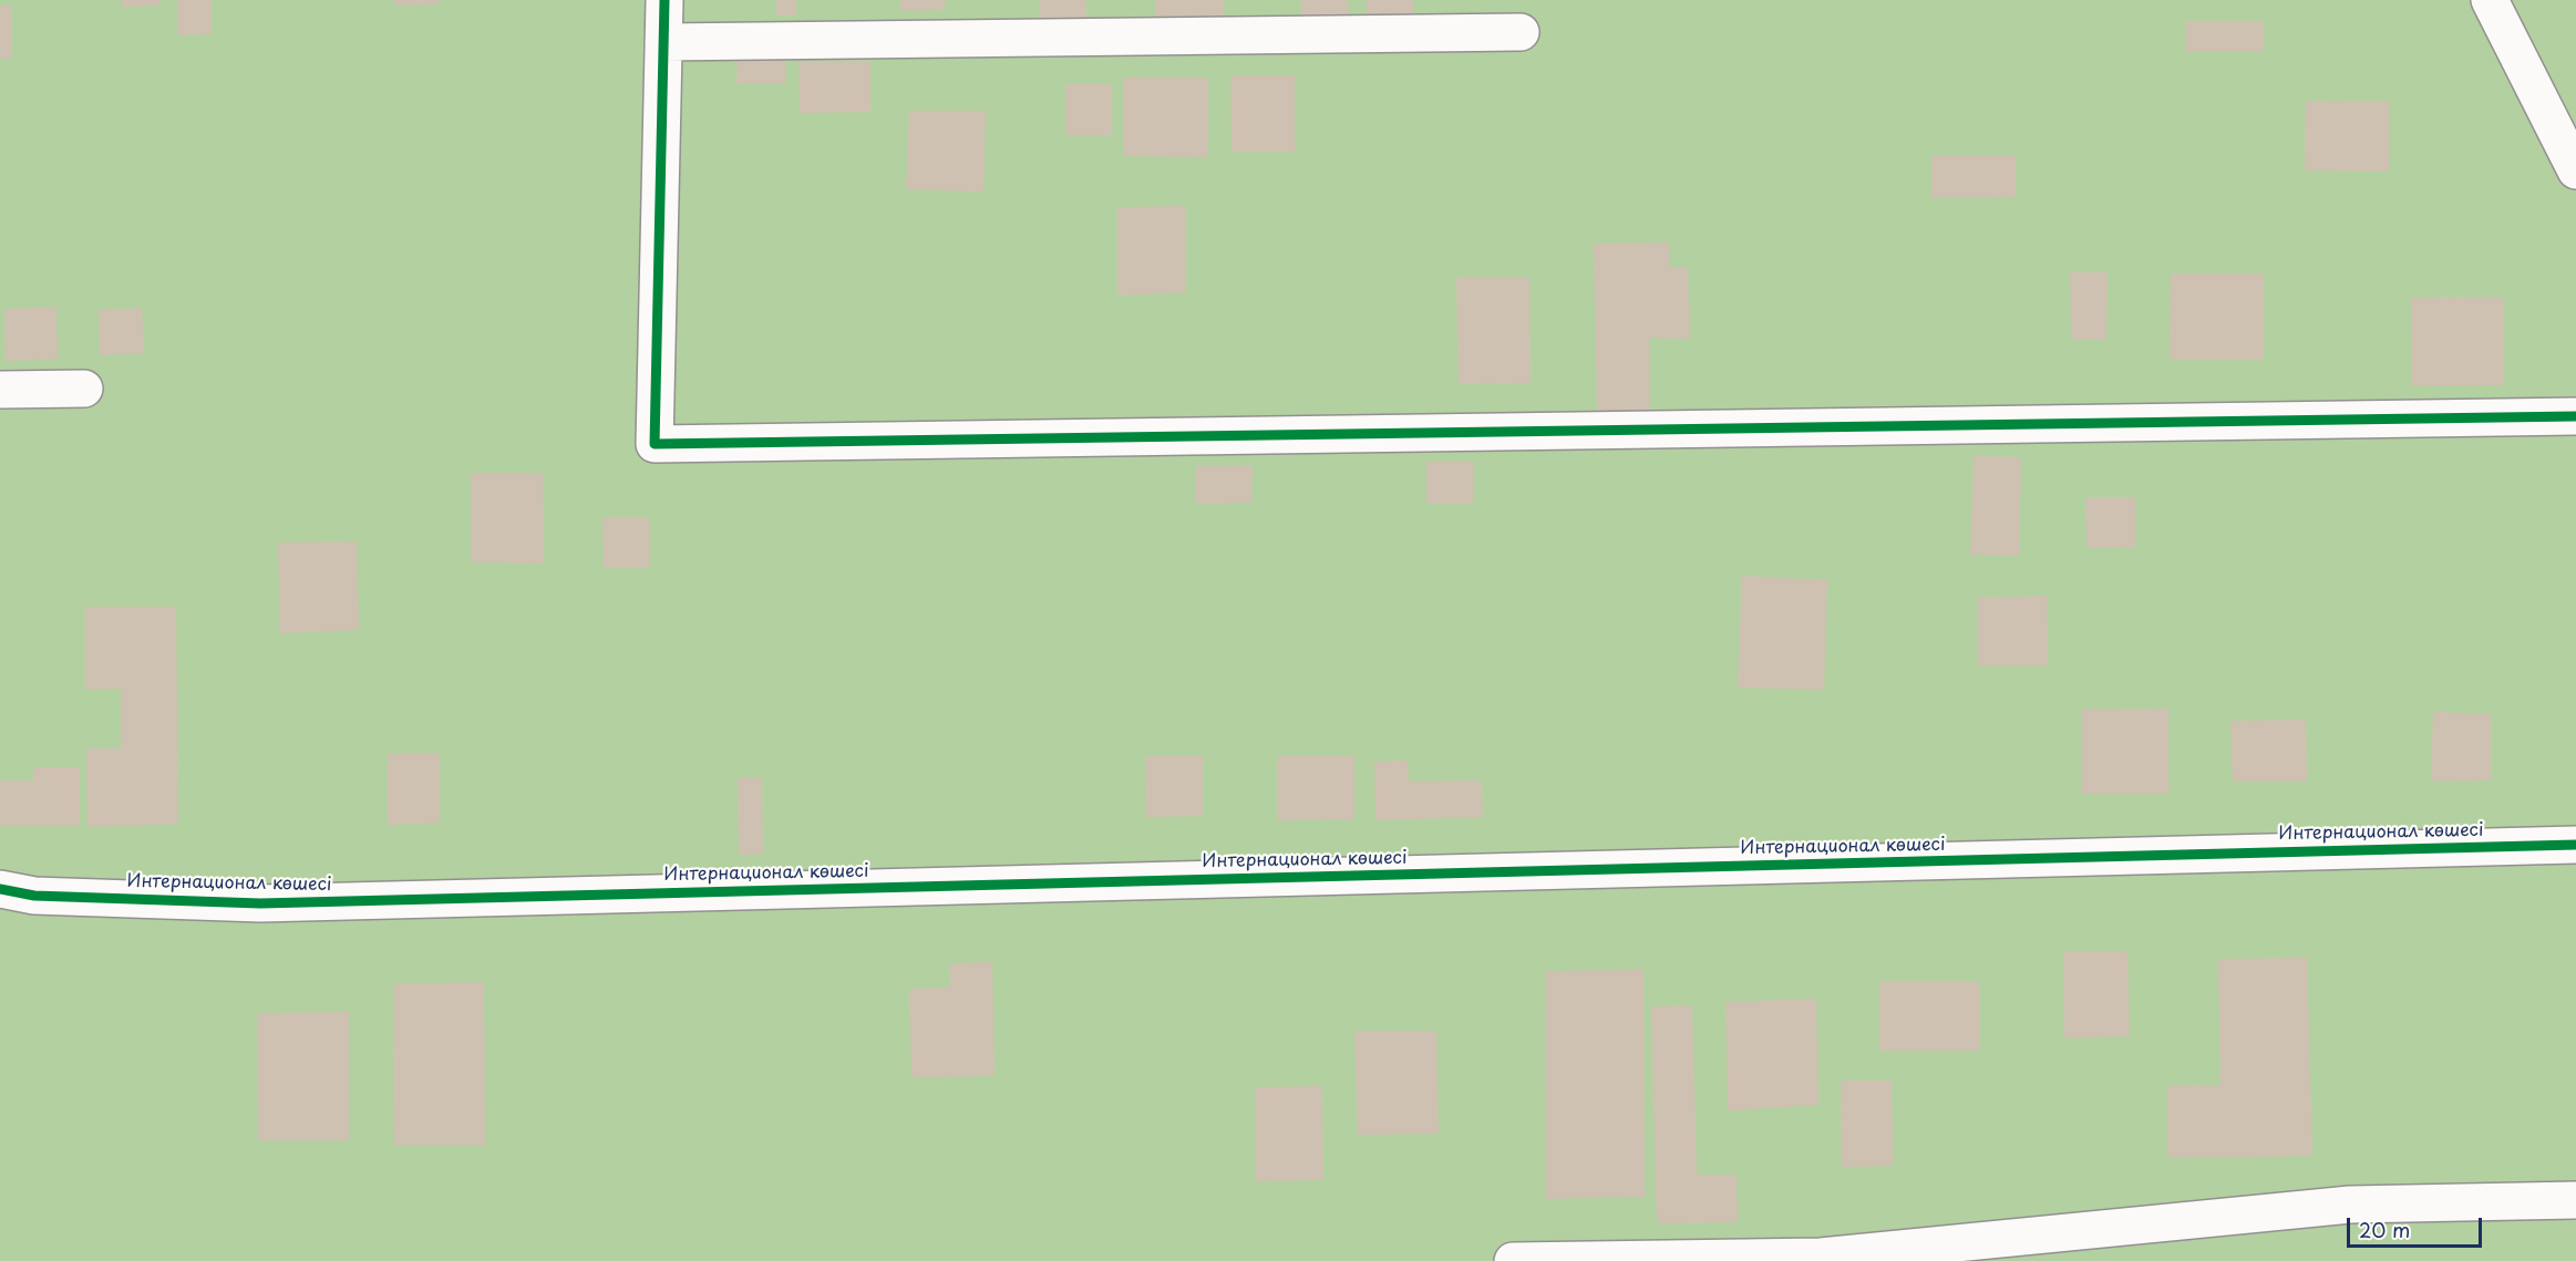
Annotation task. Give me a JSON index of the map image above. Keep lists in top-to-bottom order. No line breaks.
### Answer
{"streets":{"street":["Интернационал көшесі"]},"scale_bar":"20 m"}
